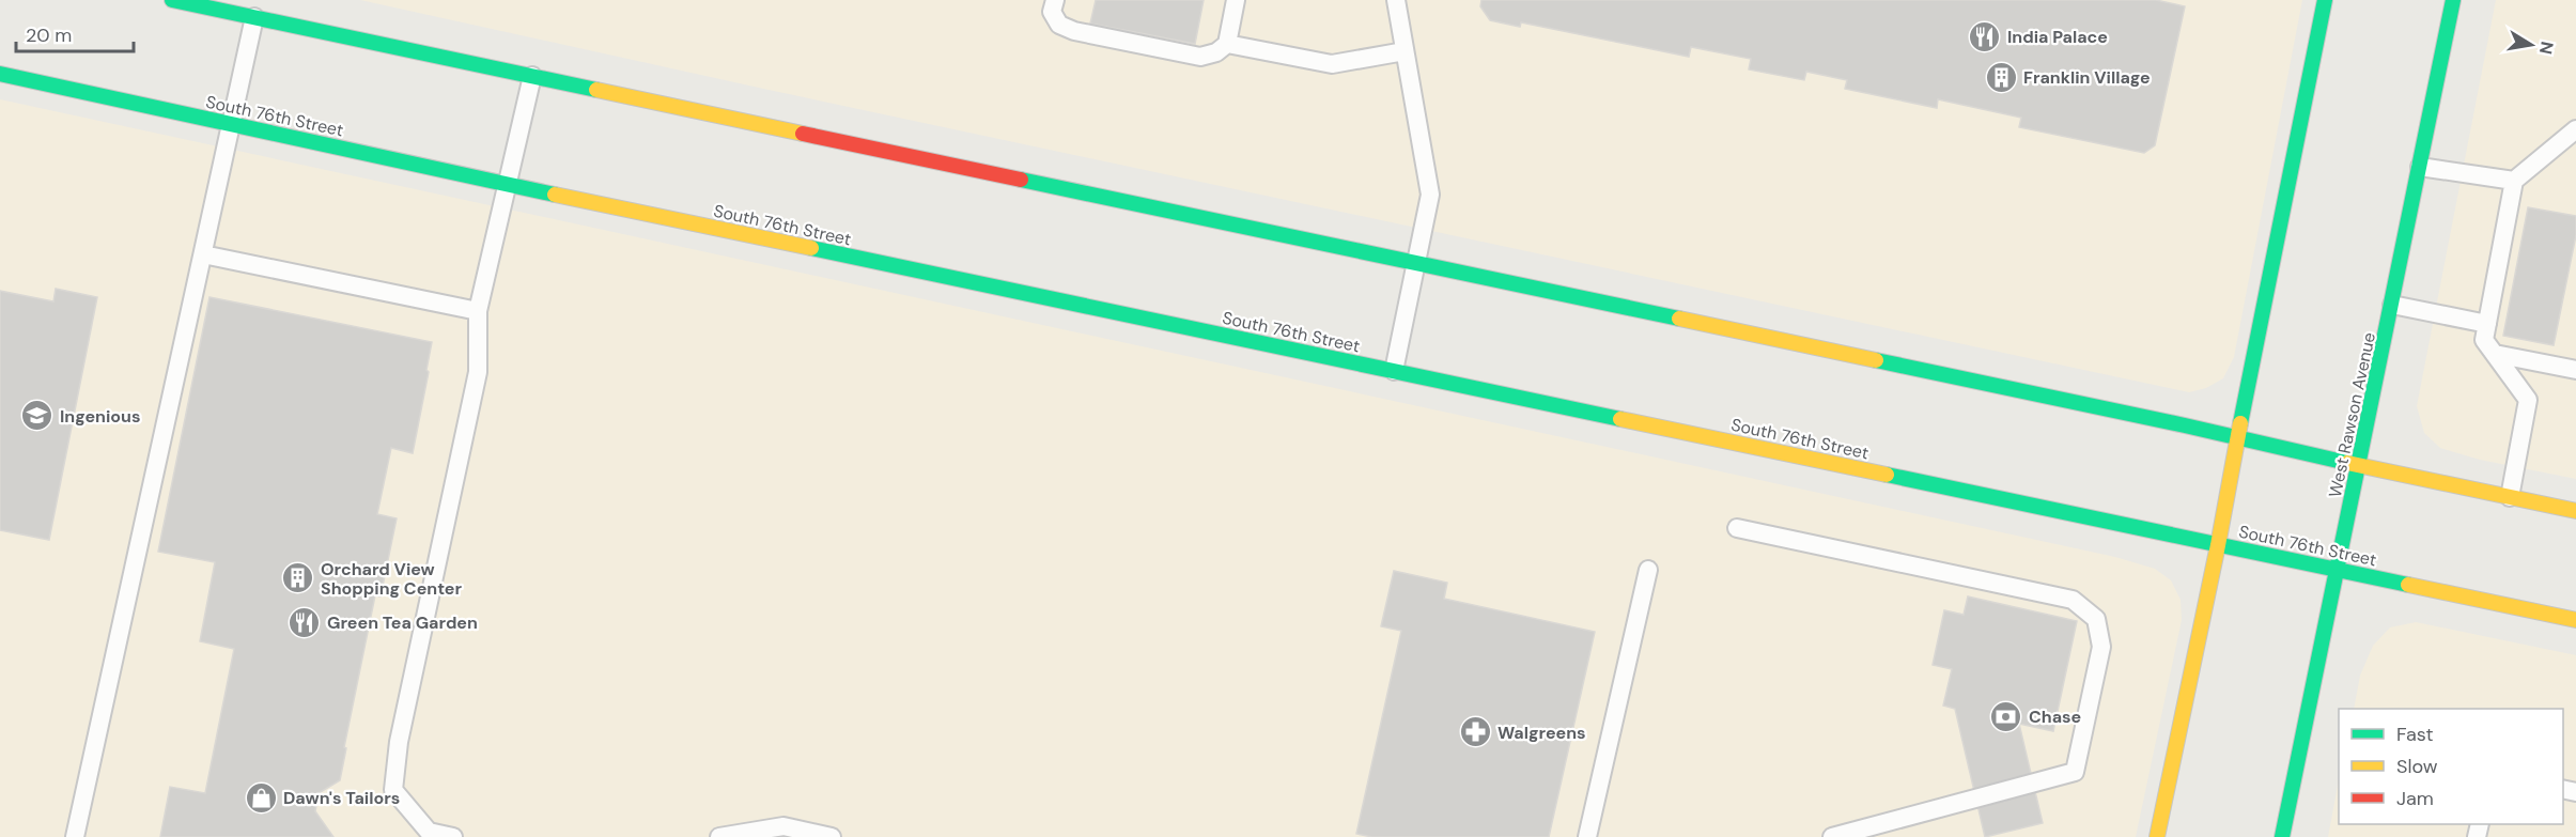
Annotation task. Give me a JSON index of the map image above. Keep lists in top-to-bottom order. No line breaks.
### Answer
{"streets":{"main road":["South 76th Street","West Rawson Avenue"]},"crossings":[["South 76th Street","West Rawson Avenue"]],"places":{"restaurant":["India Palace","Green Tea Garden"],"building":["Franklin Village","Orchard View Shopping Center"],"school or university":["Ingenious"],"bank":["Chase"],"pharmacy":["Walgreens"],"shop":["Dawn's Tailors"]},"legend":["Fast","Slow","Jam"],"scale_bar":"20 m","north":"right"}
